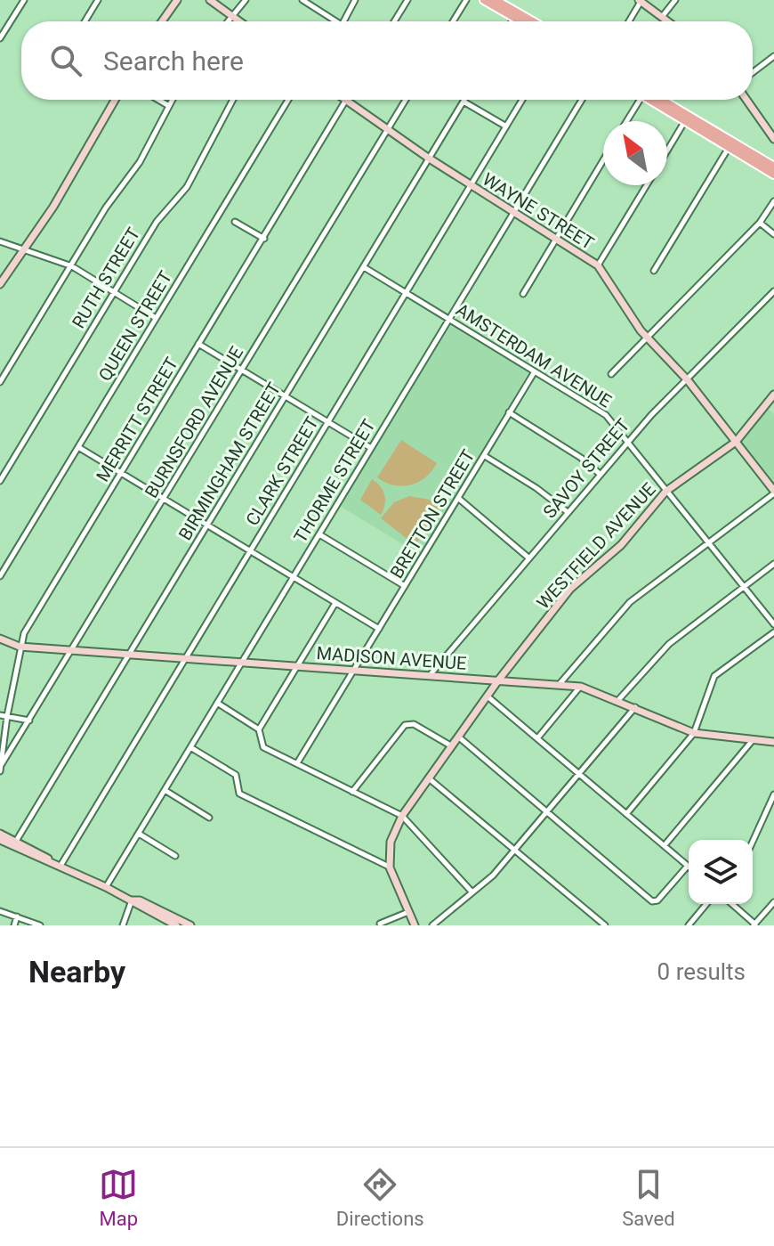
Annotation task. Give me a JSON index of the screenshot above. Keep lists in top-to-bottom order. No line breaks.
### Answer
{"streets":{"street":["WAYNE STREET","RUTH STREET","QUEEN STREET","AMSTERDAM AVENUE","MERRITT STREET","BURNSFORD AVENUE","BIRMINGHAM STREET","SAVOY STREET","CLARK STREET","THORME STREET","BRETTON STREET","WESTFIELD AVENUE","MADISON AVENUE"]},"crossings":[["WAYNE STREET","MERRITT STREET"],["WAYNE STREET","BURNSFORD AVENUE"],["WAYNE STREET","BIRMINGHAM STREET"],["WAYNE STREET","SAVOY STREET"],["WAYNE STREET","CLARK STREET"],["WAYNE STREET","THORME STREET"],["WAYNE STREET","WESTFIELD AVENUE"],["AMSTERDAM AVENUE","BIRMINGHAM STREET"],["AMSTERDAM AVENUE","SAVOY STREET"],["AMSTERDAM AVENUE","CLARK STREET"],["AMSTERDAM AVENUE","THORME STREET"],["AMSTERDAM AVENUE","BRETTON STREET"],["AMSTERDAM AVENUE","WESTFIELD AVENUE"],["MERRITT STREET","BURNSFORD AVENUE"],["MERRITT STREET","MADISON AVENUE"],["BURNSFORD AVENUE","MADISON AVENUE"],["BIRMINGHAM STREET","MADISON AVENUE"],["SAVOY STREET","MADISON AVENUE"],["CLARK STREET","MADISON AVENUE"],["THORME STREET","MADISON AVENUE"],["BRETTON STREET","MADISON AVENUE"],["WESTFIELD AVENUE","MADISON AVENUE"]],"north":"top left","page":{"search":"Search here","heading":["Nearby","0 results"],"nav":["Map","Directions","Saved"]}}
